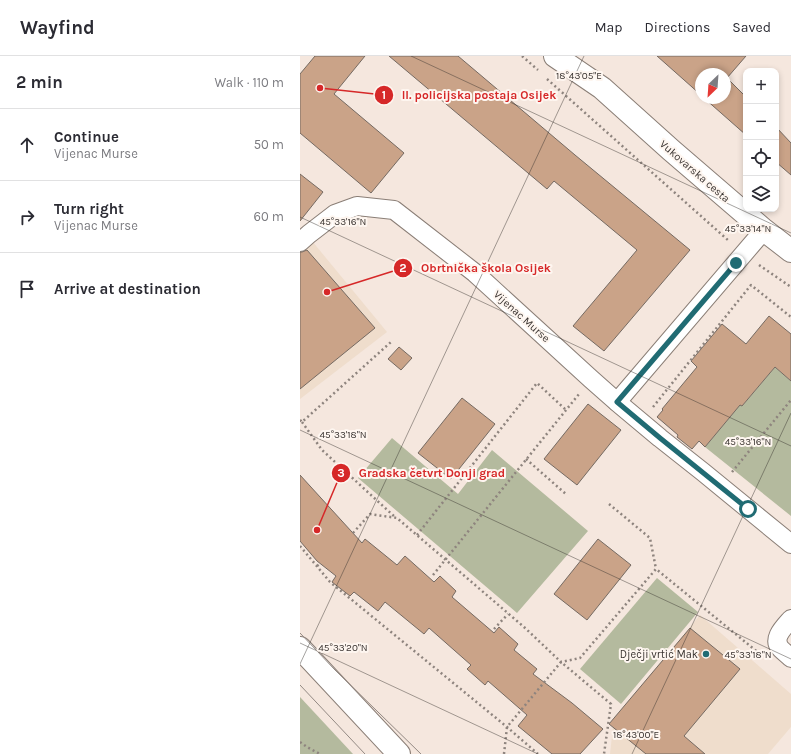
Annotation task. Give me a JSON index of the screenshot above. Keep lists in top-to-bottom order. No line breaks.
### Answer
{"streets":{"main road":["Vukovarska cesta"],"street":["Vijenac Murse"]},"places":["II. policijska postaja Osijek","Obrtnička škola Osijek","Gradska četvrt Donji grad","Dječji vrtić Mak"],"north":"bottom left","page":{"header":"Wayfind","nav":["Map","Directions","Saved"],"heading":["2 min","Walk · 110 m"],"map_buttons":["+","−"],"list":[["Continue","Vijenac Murse","50 m"],["Turn right","Vijenac Murse","60 m"],"Arrive at destination"]},"coordinates":["18°43'05\"E","45°33'16\"N","45°33'14\"N","45°33'18\"N","45°33'20\"N","18°43'00\"E"]}
